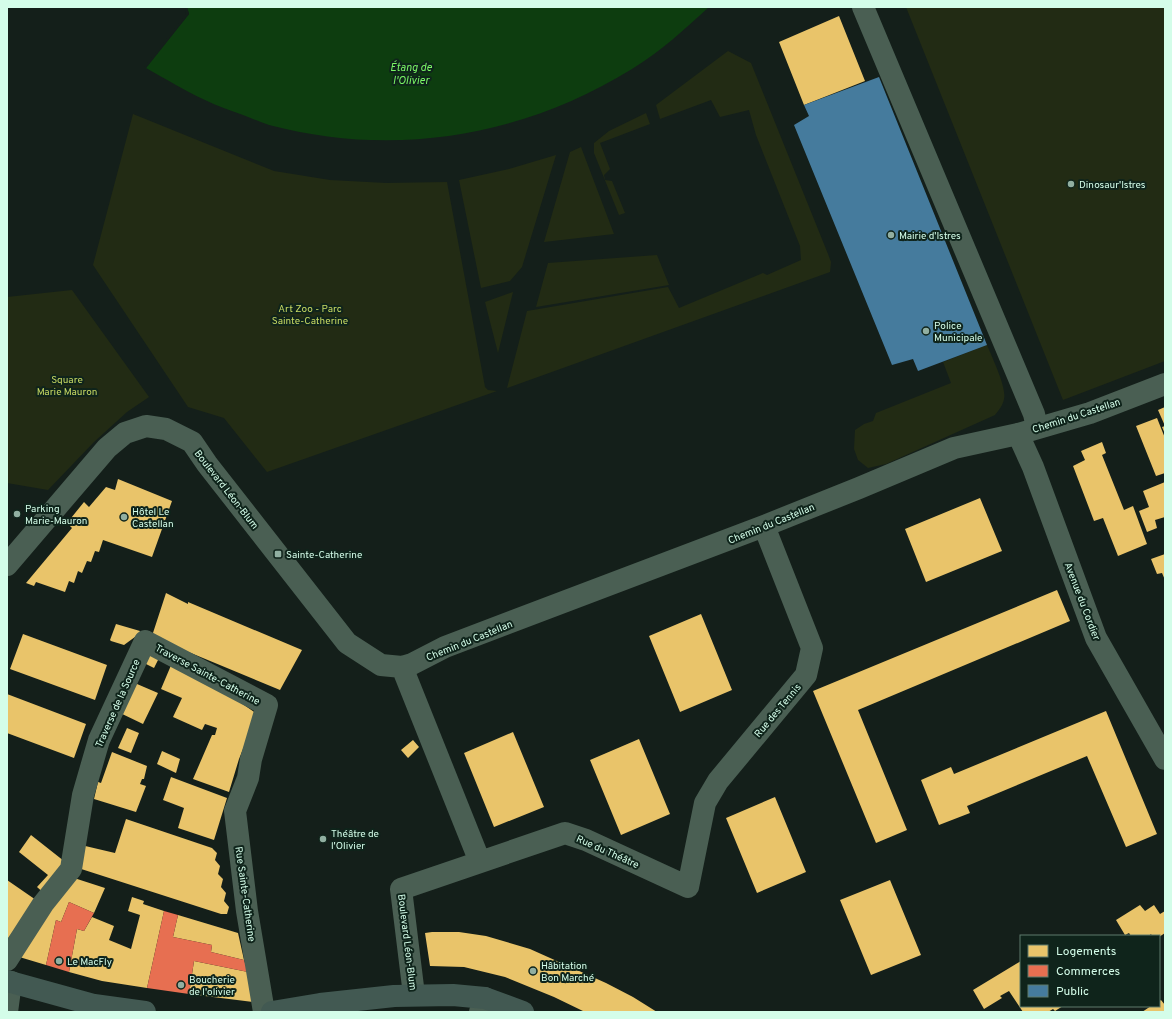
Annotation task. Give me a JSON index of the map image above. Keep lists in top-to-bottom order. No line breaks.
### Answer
{"streets":{"street":["Chemin du Castellan","Boulevard Léon-Blum","Avenue du Cordier","Traverse Sainte-Catherine","Traverse de la Source","Rue des Tennis","Rue du Théâtre","Rue Sainte-Catherine"]},"crossings":[["Chemin du Castellan","Boulevard Léon-Blum"],["Chemin du Castellan","Avenue du Cordier"],["Chemin du Castellan","Rue des Tennis"],["Boulevard Léon-Blum","Rue du Théâtre"],["Traverse Sainte-Catherine","Traverse de la Source"],["Traverse Sainte-Catherine","Rue Sainte-Catherine"],["Rue des Tennis","Rue du Théâtre"]],"water":["Étang de l'Olivier"],"parks":["Art Zoo - Parc Sainte-Catherine","Square Marie Mauron"],"places":{"other":["Dinosaur'Istres","Mairie d'Istres","Police Municipale","Parking Marie-Mauron","Hôtel Le Castellan","Théâtre de l'Olivier","Le MacFly","Hâbitation Bon Marché","Boucherie de l'olivier"],"transit":["Sainte-Catherine"]},"legend":["Logements","Commerces","Public"]}
